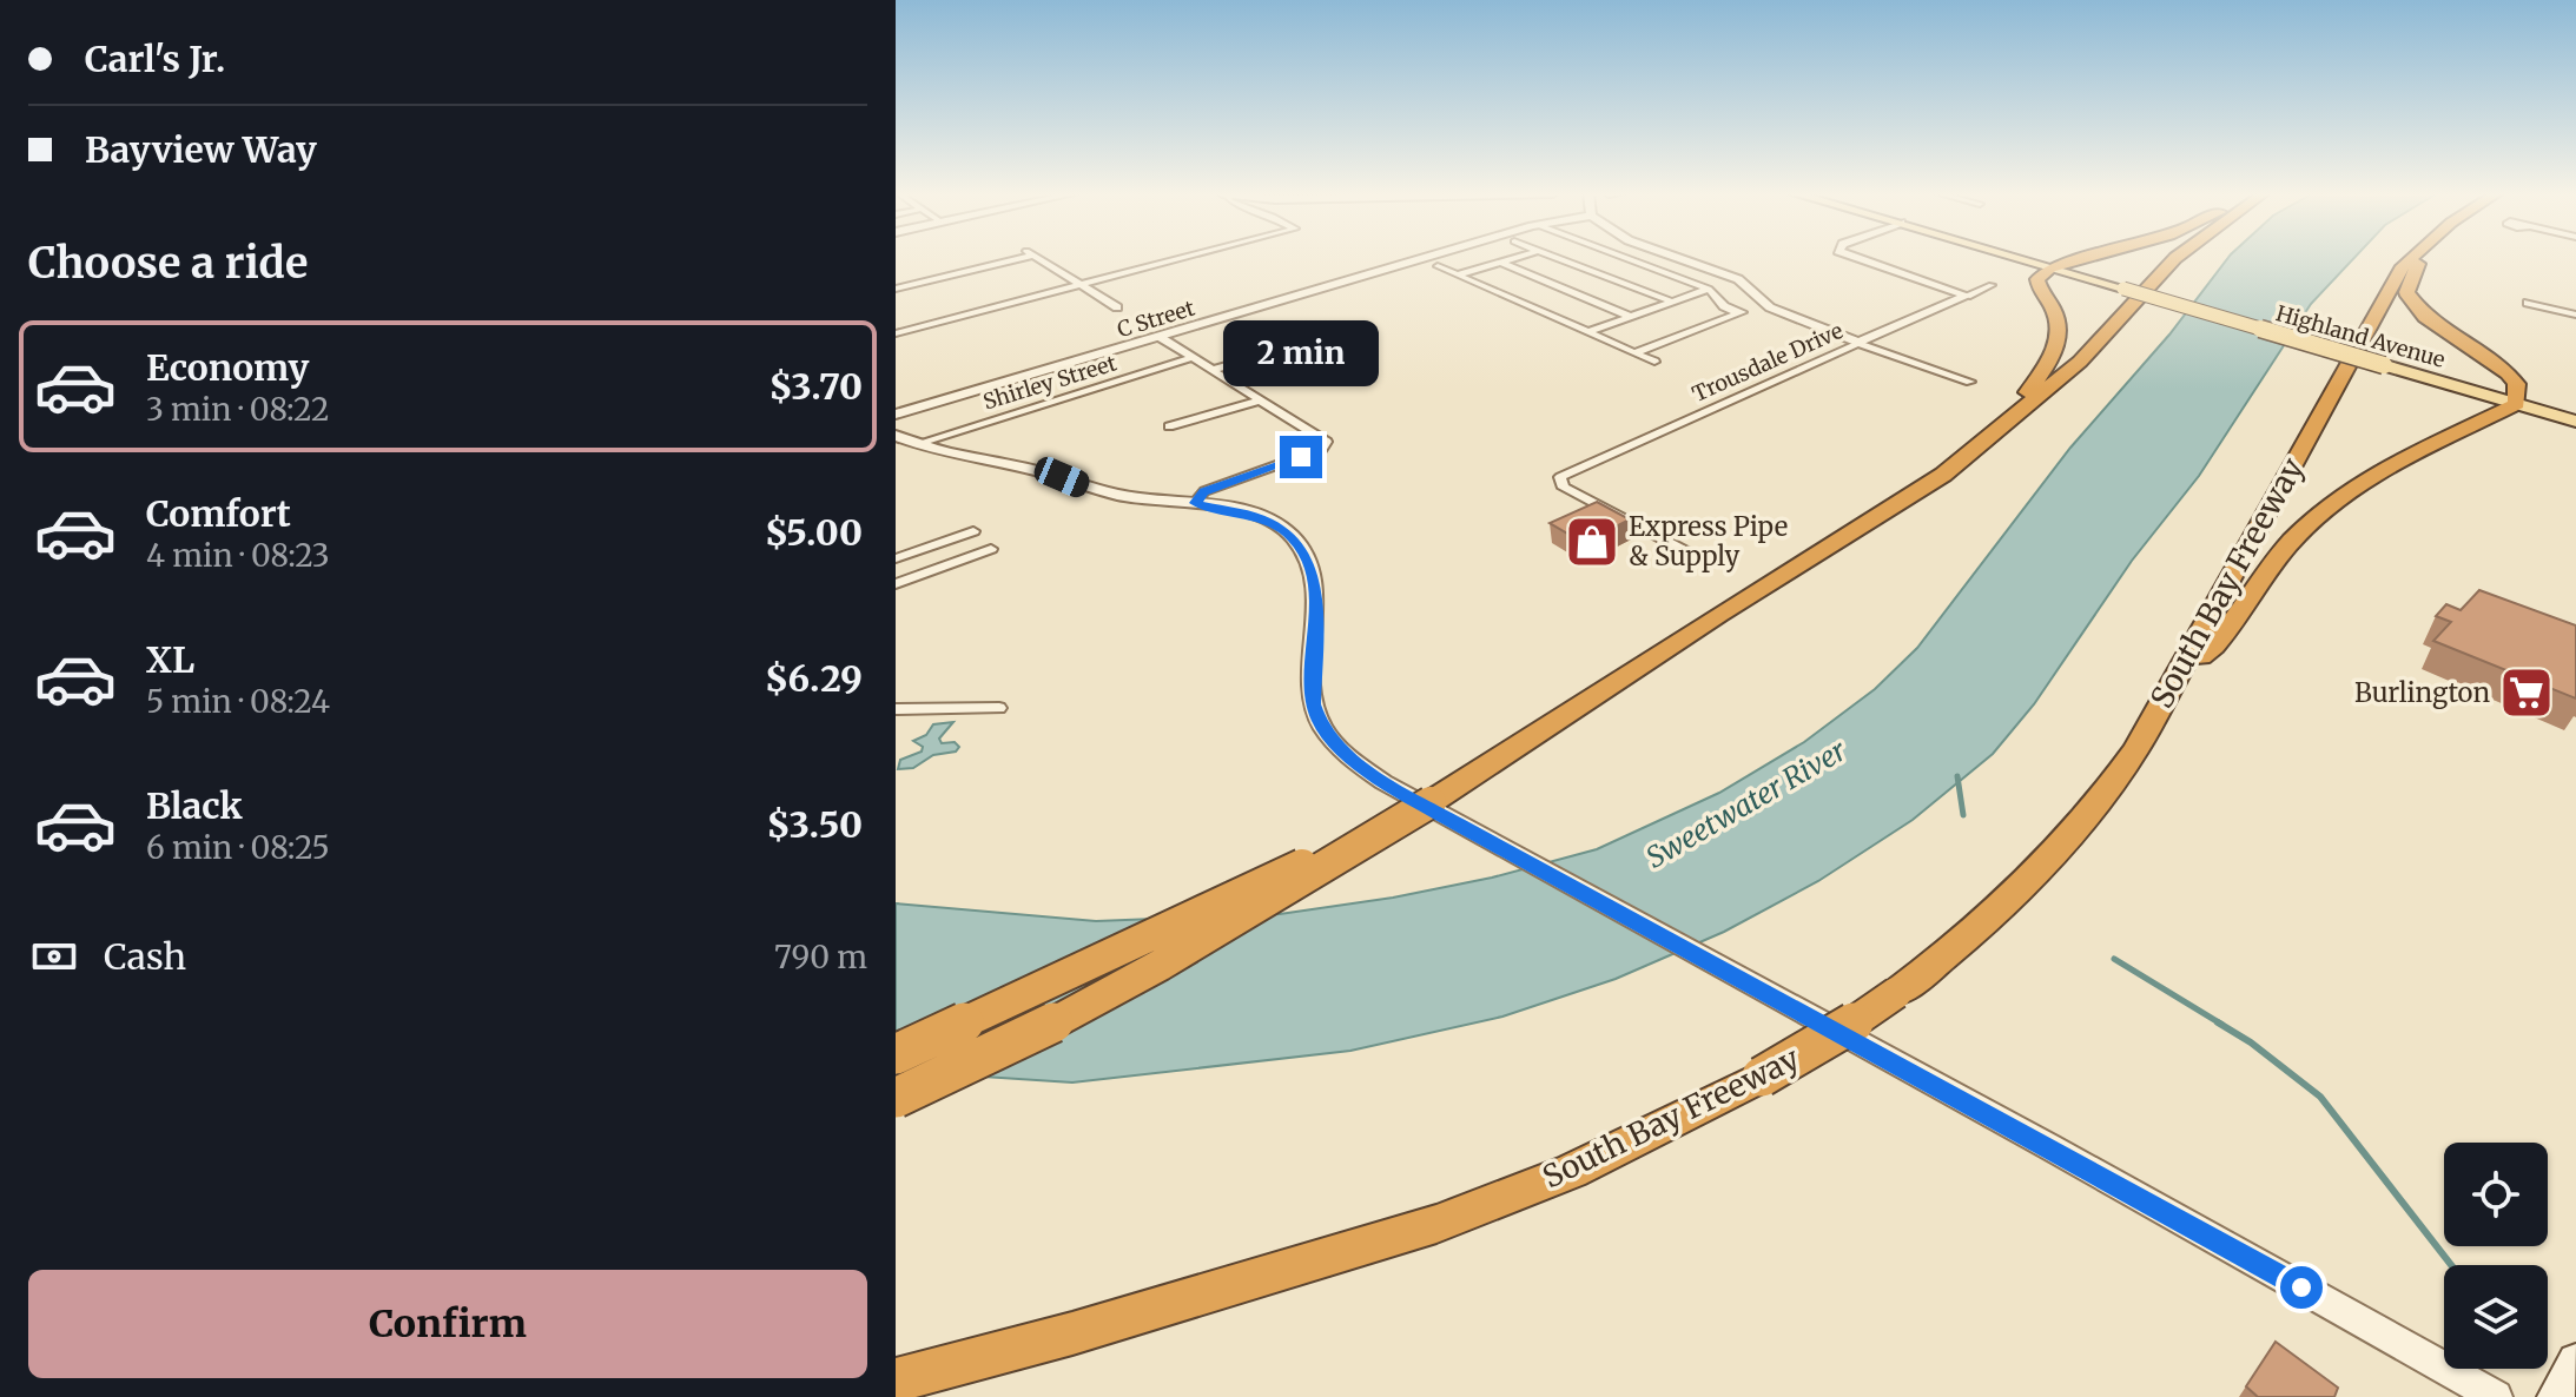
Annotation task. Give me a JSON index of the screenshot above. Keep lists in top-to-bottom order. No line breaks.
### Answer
{"streets":{"highway":["South Bay Freeway"],"main road":["Highland Avenue"],"street":["C Street","Trousdale Drive","Shirley Street"]},"water":["Sweetwater River"],"places":{"shop":["Express Pipe & Supply"],"supermarket":["Burlington"]},"page":{"banner":["Carl's Jr.","Bayview Way"],"heading":"Choose a ride","list":[{"name":"Economy","note":"3 min · 08:22","value":"$3.70"},{"name":"Comfort","note":"4 min · 08:23","value":"$5.00"},{"name":"XL","note":"5 min · 08:24","value":"$6.29"},{"name":"Black","note":"6 min · 08:25","value":"$3.50"}],"bubble":"2 min","pay":["Cash","790 m"],"buttons":"Confirm"}}
